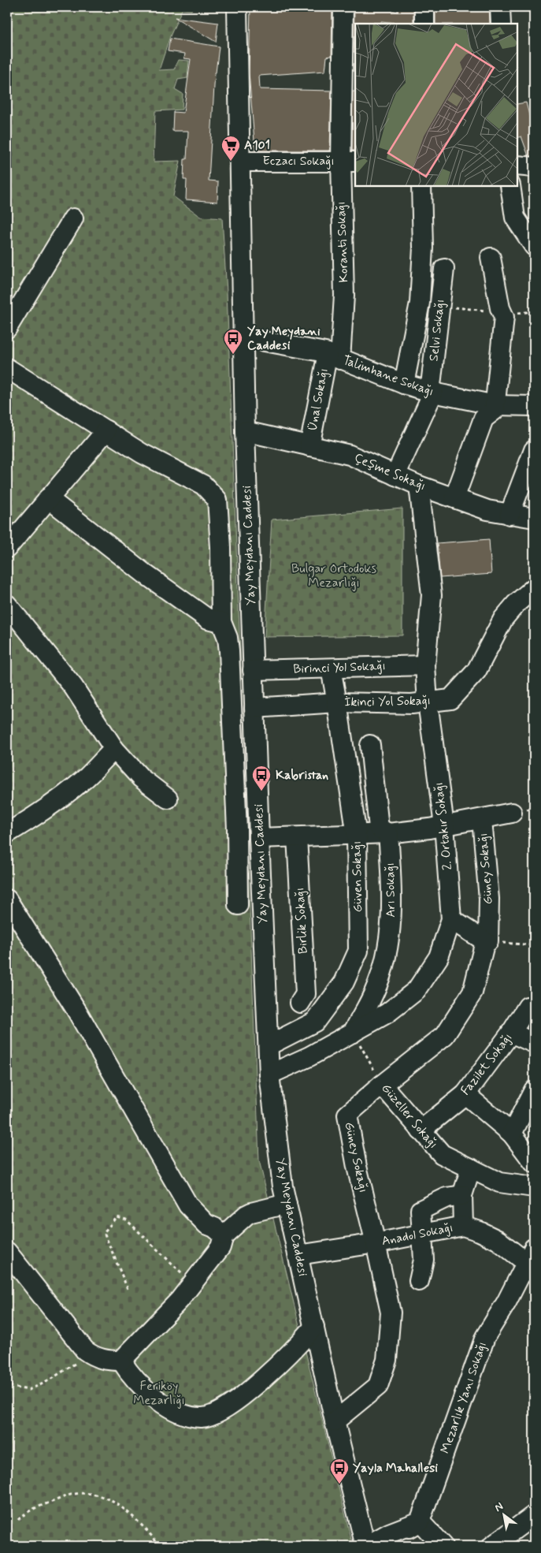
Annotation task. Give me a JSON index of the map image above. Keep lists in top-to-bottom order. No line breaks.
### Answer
{"streets":{"street":["Eczacı Sokağı","Koranti Sokağı","Selvi Sokağı","Talimhane Sokağı","Ünal Sokağı","Çeşme Sokağı","Yay Meydanı Caddesi","Birinci Yol Sokağı","İkinci Yol Sokağı","2. Ortakır Sokağı","Güney Sokağı","Güven Sokağı","Arı Sokağı","Birlik Sokağı","Fazilet Sokağı","Güzeller Sokağı","Anadol Sokağı","Mezarlık Yanı Sokağı"]},"crossings":[["Eczacı Sokağı","Koranti Sokağı"],["Eczacı Sokağı","Yay Meydanı Caddesi"],["Koranti Sokağı","Talimhane Sokağı"],["Koranti Sokağı","Ünal Sokağı"],["Selvi Sokağı","Talimhane Sokağı"],["Selvi Sokağı","Çeşme Sokağı"],["Talimhane Sokağı","Ünal Sokağı"],["Talimhane Sokağı","Yay Meydanı Caddesi"],["Ünal Sokağı","Çeşme Sokağı"],["Çeşme Sokağı","Yay Meydanı Caddesi"],["Çeşme Sokağı","2. Ortakır Sokağı"],["Yay Meydanı Caddesi","Birinci Yol Sokağı"],["Yay Meydanı Caddesi","İkinci Yol Sokağı"],["Yay Meydanı Caddesi","2. Ortakır Sokağı"],["Yay Meydanı Caddesi","Güney Sokağı"],["Yay Meydanı Caddesi","Güven Sokağı"],["Yay Meydanı Caddesi","Anadol Sokağı"],["Birinci Yol Sokağı","2. Ortakır Sokağı"],["Birinci Yol Sokağı","Güven Sokağı"],["İkinci Yol Sokağı","2. Ortakır Sokağı"],["İkinci Yol Sokağı","Güven Sokağı"],["2. Ortakır Sokağı","Güney Sokağı"],["2. Ortakır Sokağı","Arı Sokağı"],["2. Ortakır Sokağı","Güzeller Sokağı"],["Güney Sokağı","Güzeller Sokağı"],["Güney Sokağı","Anadol Sokağı"],["Arı Sokağı","Güzeller Sokağı"],["Fazilet Sokağı","Güzeller Sokağı"],["Anadol Sokağı","Mezarlık Yanı Sokağı"]],"parks":["Bulgar Ortodoks Mezarlığı","Feriköy Mezarlığı"],"places":{"supermarket":["A101"],"bus stop":["Yay Meydani Caddesi","Kabristan","Yayla Mahallesi"]},"north":"top left"}
